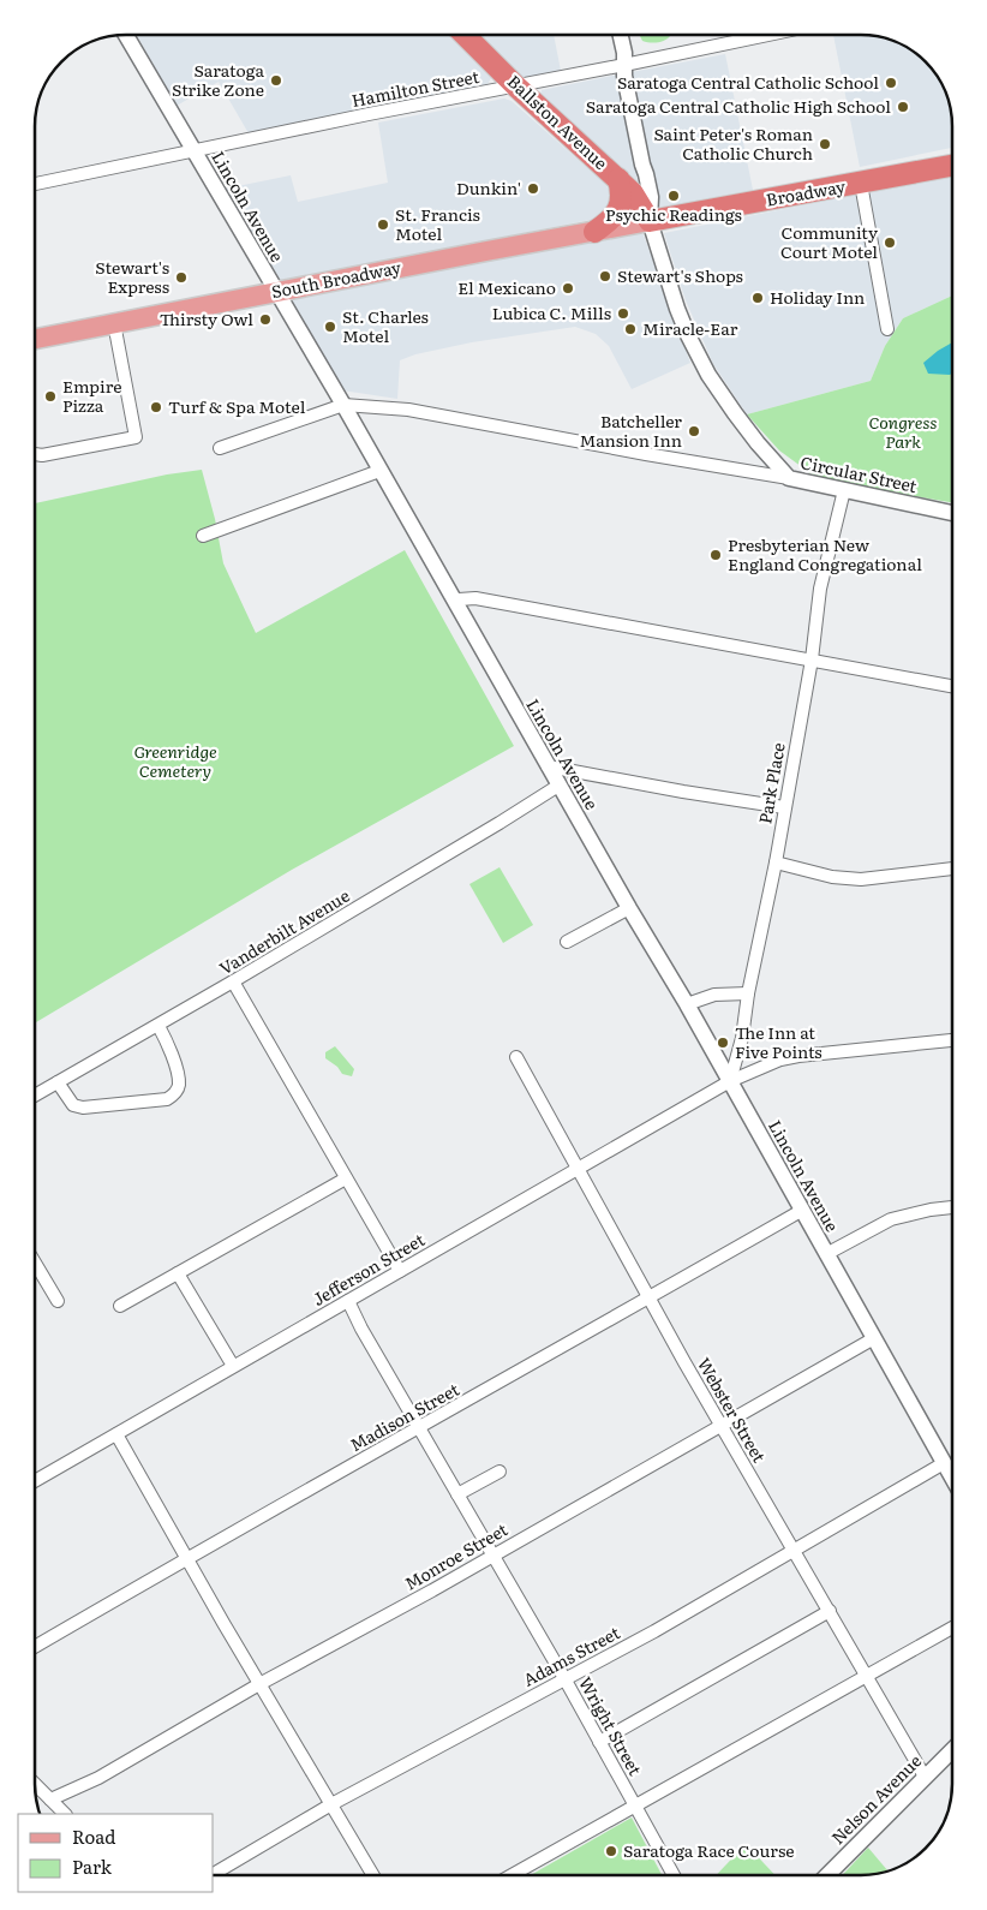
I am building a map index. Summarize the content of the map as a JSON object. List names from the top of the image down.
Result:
{
  "streets": {
    "highway": ["Ballston Avenue", "Broadway"],
    "main road": ["South Broadway"],
    "street": [
      "Hamilton Street",
      "Lincoln Avenue",
      "Circular Street",
      "Park Place",
      "Vanderbilt Avenue",
      "Jefferson Street",
      "Webster Street",
      "Madison Street",
      "Monroe Street",
      "Adams Street",
      "Wright Street",
      "Nelson Avenue"
    ]
  },
  "crossings": [
    ["Hamilton Street", "Ballston Avenue"],
    ["Hamilton Street", "Lincoln Avenue"],
    ["Hamilton Street", "Circular Street"],
    ["Ballston Avenue", "Broadway"],
    ["Ballston Avenue", "South Broadway"],
    ["Ballston Avenue", "Circular Street"],
    ["Broadway", "South Broadway"],
    ["Broadway", "Circular Street"],
    ["Lincoln Avenue", "South Broadway"],
    ["Lincoln Avenue", "Park Place"],
    ["Lincoln Avenue", "Vanderbilt Avenue"],
    ["Lincoln Avenue", "Jefferson Street"],
    ["Lincoln Avenue", "Madison Street"],
    ["Lincoln Avenue", "Monroe Street"],
    ["Lincoln Avenue", "Adams Street"],
    ["South Broadway", "Circular Street"],
    ["Circular Street", "Park Place"],
    ["Park Place", "Jefferson Street"],
    ["Jefferson Street", "Webster Street"],
    ["Jefferson Street", "Wright Street"],
    ["Webster Street", "Madison Street"],
    ["Webster Street", "Monroe Street"],
    ["Webster Street", "Adams Street"],
    ["Webster Street", "Nelson Avenue"],
    ["Madison Street", "Wright Street"],
    ["Monroe Street", "Wright Street"],
    ["Adams Street", "Wright Street"]
  ],
  "parks": ["Congress Park", "Greenridge Cemetery"],
  "places": [
    "Saratoga Strike Zone",
    "Saratoga Central Catholic School",
    "Saratoga Central Catholic High School",
    "Saint Peter's Roman Catholic Church",
    "Dunkin'",
    "Psychic Readings",
    "St. Francis Motel",
    "Community Court Motel",
    "Stewart's Shops",
    "Stewart's Express",
    "El Mexicano",
    "Holiday Inn",
    "Lubica C. Mills",
    "Thirsty Owl",
    "St. Charles Motel",
    "Miracle-Ear",
    "Empire Pizza",
    "Turf & Spa Motel",
    "Batcheller Mansion Inn",
    "Presbyterian New England Congregational",
    "The Inn at Five Points",
    "Saratoga Race Course"
  ],
  "legend": ["Road", "Park"]
}
